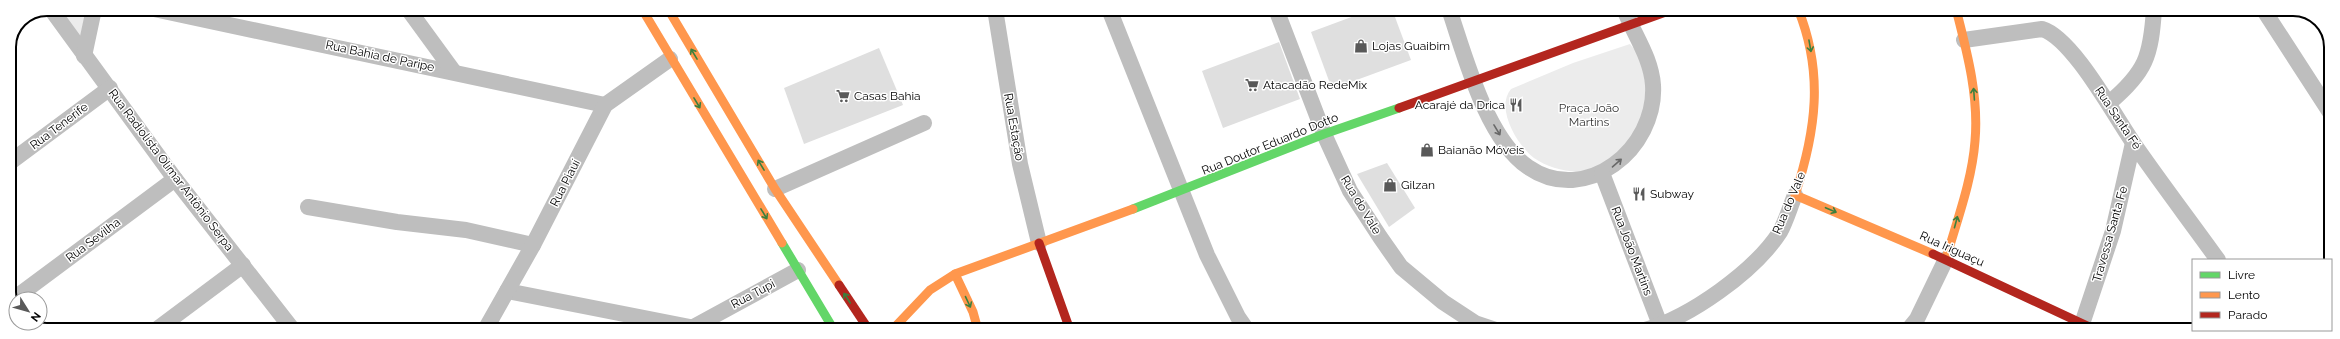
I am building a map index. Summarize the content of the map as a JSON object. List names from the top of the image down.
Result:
{
  "streets": {
    "main road": ["Rua Doutor Eduardo Dotto", "Rua do Vale", "Rua Iriguaçu"],
    "street": [
      "Rua Bahia de Paripe",
      "Rua Santa Fé",
      "Rua Tenerife",
      "Rua Estação",
      "Rua Radiolista Olimar Antônio Serpa",
      "Rua Piauí",
      "Travessa Santa Fe",
      "Rua Sevilha",
      "Rua João Martins",
      "Rua Tupi"
    ]
  },
  "crossings": [
    ["Rua Bahia de Paripe", "Rua Piauí"],
    ["Rua Santa Fé", "Travessa Santa Fe"],
    ["Rua Tenerife", "Rua Radiolista Olimar Antônio Serpa"],
    ["Rua Estação", "Rua Doutor Eduardo Dotto"],
    ["Rua Doutor Eduardo Dotto", "Rua do Vale"],
    ["Rua Radiolista Olimar Antônio Serpa", "Rua Sevilha"],
    ["Rua do Vale", "Rua Iriguaçu"]
  ],
  "one_way": ["Rua Iriguaçu"],
  "parks": ["Praça João Martins"],
  "places": {
    "shop": ["Lojas Guaibim", "Baianão Móveis", "Gilzan"],
    "supermarket": ["Atacadão RedeMix", "Casas Bahia"],
    "restaurant": ["Acarajé da Drica", "Subway"]
  },
  "legend": ["Livre", "Lento", "Parado"],
  "north": "bottom right"
}
